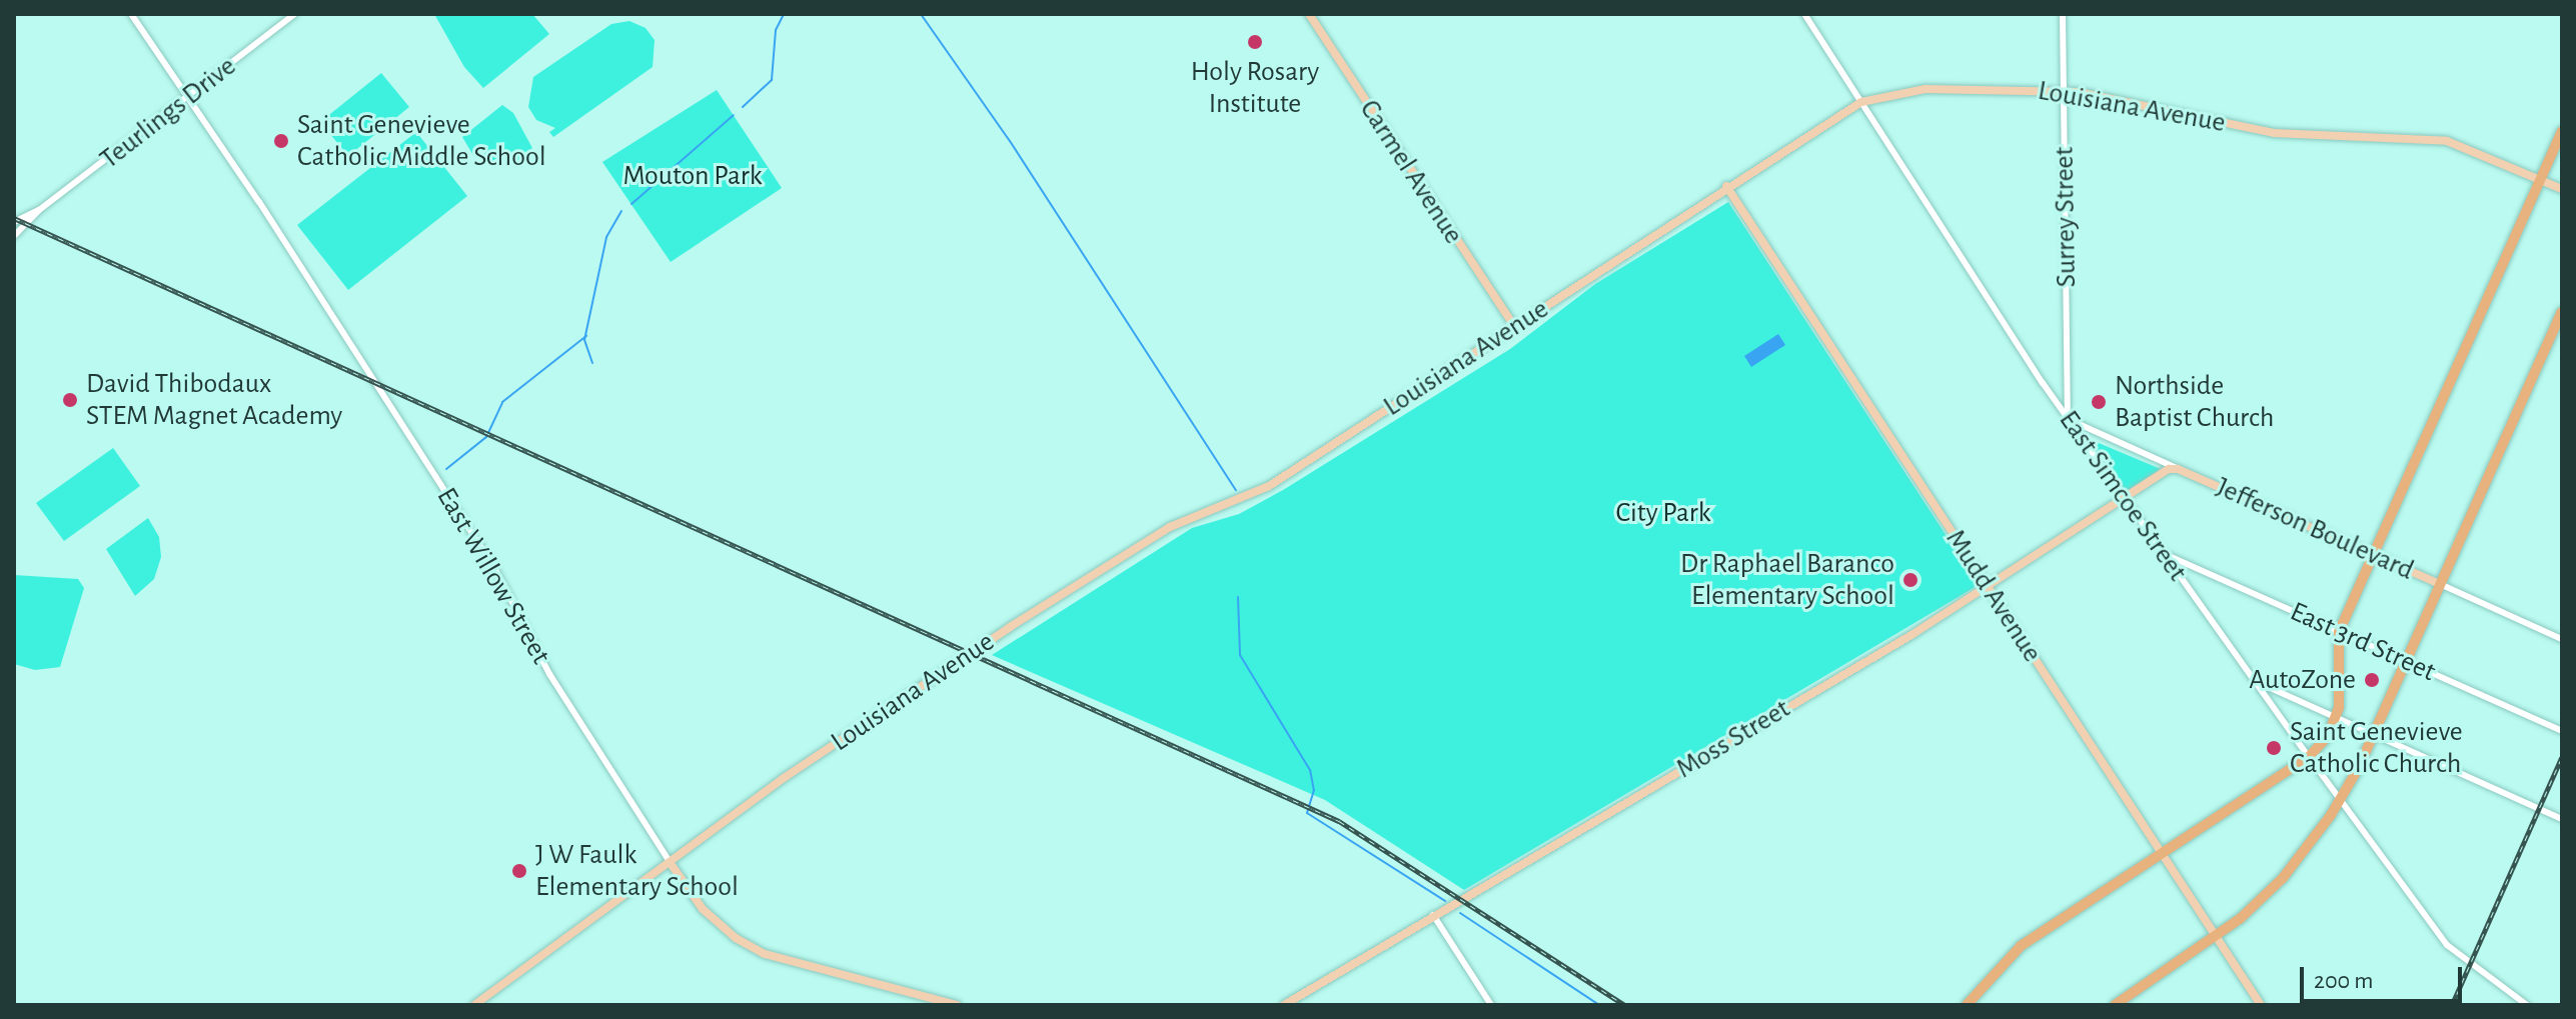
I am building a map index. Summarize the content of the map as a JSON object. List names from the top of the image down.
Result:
{
  "streets": {
    "main road": [
      "Louisiana Avenue",
      "Carmel Avenue",
      "Jefferson Boulevard",
      "East Willow Street",
      "Mudd Avenue",
      "Moss Street"
    ],
    "street": [
      "Teurlings Drive",
      "Surrey Street",
      "East Simcoe Street",
      "East 3rd Street"
    ]
  },
  "crossings": [
    ["Louisiana Avenue", "Carmel Avenue"],
    ["Louisiana Avenue", "Surrey Street"],
    ["Louisiana Avenue", "East Simcoe Street"],
    ["Louisiana Avenue", "East Willow Street"],
    ["Louisiana Avenue", "Mudd Avenue"],
    ["Teurlings Drive", "East Willow Street"],
    ["Surrey Street", "East Simcoe Street"],
    ["Surrey Street", "Jefferson Boulevard"],
    ["East Simcoe Street", "Jefferson Boulevard"],
    ["East Simcoe Street", "East 3rd Street"],
    ["East Simcoe Street", "Moss Street"],
    ["Jefferson Boulevard", "Moss Street"],
    ["Mudd Avenue", "Moss Street"]
  ],
  "parks": ["Mouton Park", "City Park"],
  "places": [
    "Holy Rosary Institute",
    "Saint Genevieve Catholic Middle School",
    "David Thibodaux STEM Magnet Academy",
    "Northside Baptist Church",
    "Dr Raphael Baranco Elementary School",
    "AutoZone",
    "Saint Genevieve Catholic Church",
    "J W Faulk Elementary School"
  ],
  "scale_bar": "200 m"
}
